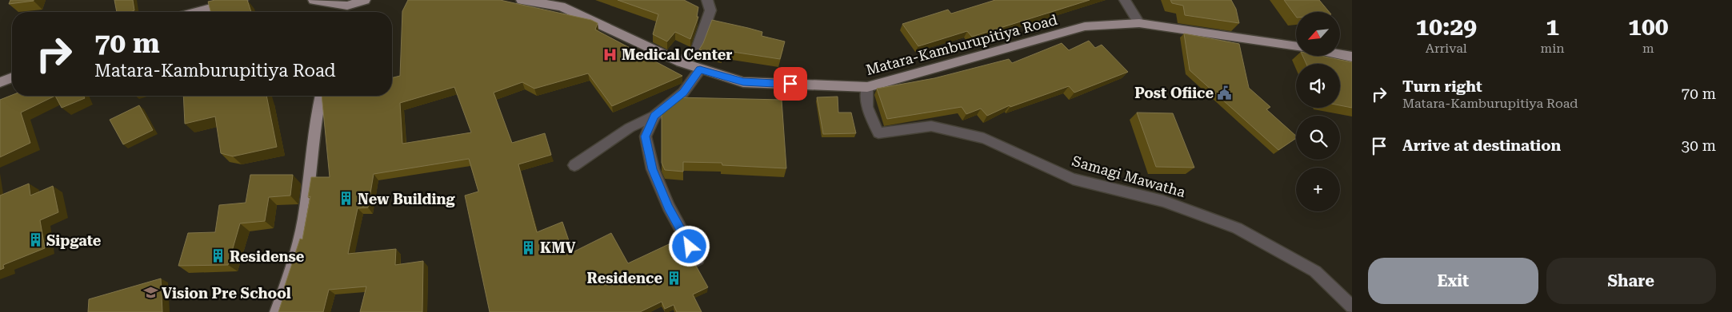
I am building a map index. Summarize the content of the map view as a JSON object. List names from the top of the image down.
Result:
{
  "streets": {
    "main road": ["Matara-Kamburupitiya Road"],
    "street": ["Samagi Mawatha"]
  },
  "crossings": [
    ["Matara-Kamburupitiya Road", "Samagi Mawatha"]
  ],
  "places": {
    "hospital": ["Medical Center"],
    "public building": ["Post Ofiice"],
    "building": [
      "New Building",
      "Sipgate",
      "KMV",
      "Residense",
      "Residence"
    ],
    "school or university": ["Vision Pre School"]
  },
  "north": "bottom left",
  "page": {
    "eta": [
      "10:29",
      "Arrival",
      "1",
      "min",
      "100",
      "m"
    ],
    "map_buttons": "+",
    "turn": ["70 m", "Matara-Kamburupitiya Road"],
    "list": [
      {
        "name": "Turn right",
        "note": "Matara-Kamburupitiya Road",
        "value": "70 m"
      },
      {
        "name": "Arrive at destination",
        "value": "30 m"
      }
    ],
    "buttons": ["Exit", "Share"]
  }
}
